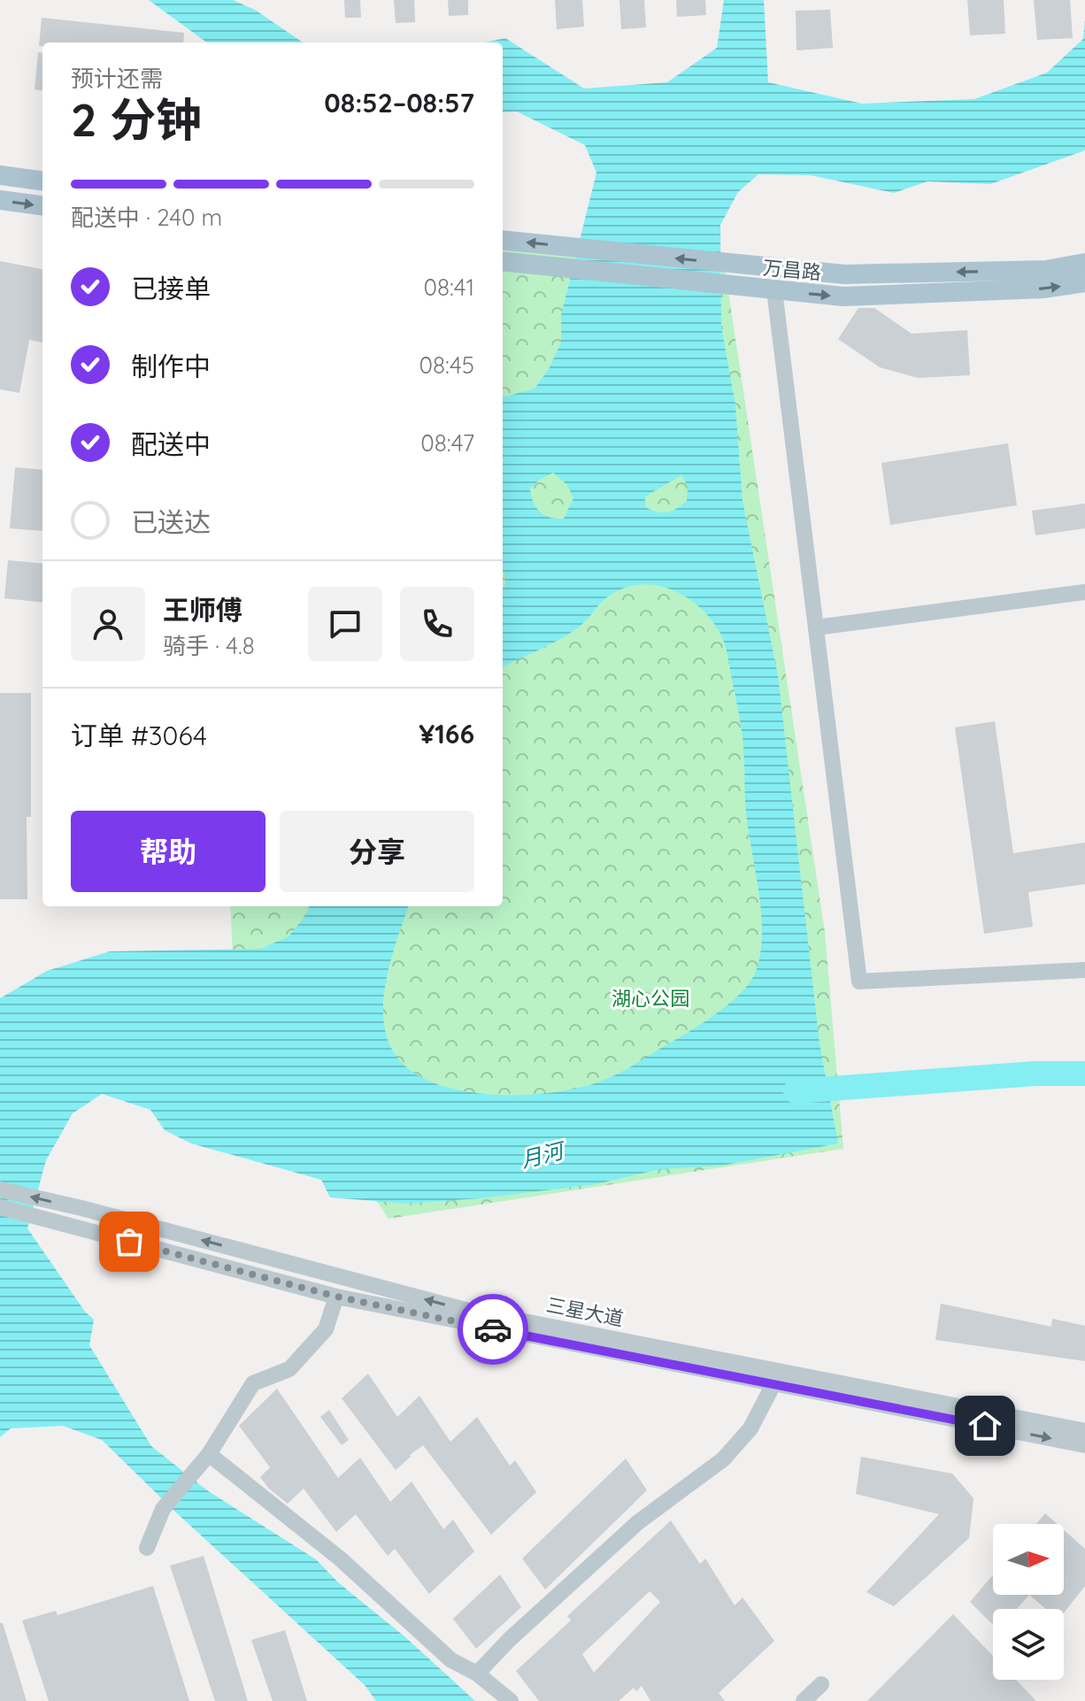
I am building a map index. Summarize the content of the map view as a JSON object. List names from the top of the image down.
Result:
{
  "streets": {
    "main road": ["万昌路"],
    "street": ["三星大道"]
  },
  "water": ["月河"],
  "parks": ["湖心公园"],
  "north": "right",
  "page": {
    "heading": ["2 分钟", "预计还需", "08:52–08:57"],
    "panel": [
      "王师傅",
      "骑手 · 4.8",
      "订单 #3064",
      "¥166"
    ],
    "bar": "配送中 · 240 m",
    "list": [
      ["已接单", "08:41"],
      ["制作中", "08:45"],
      ["配送中", "08:47"],
      "已送达"
    ],
    "buttons": ["帮助", "分享"]
  }
}
